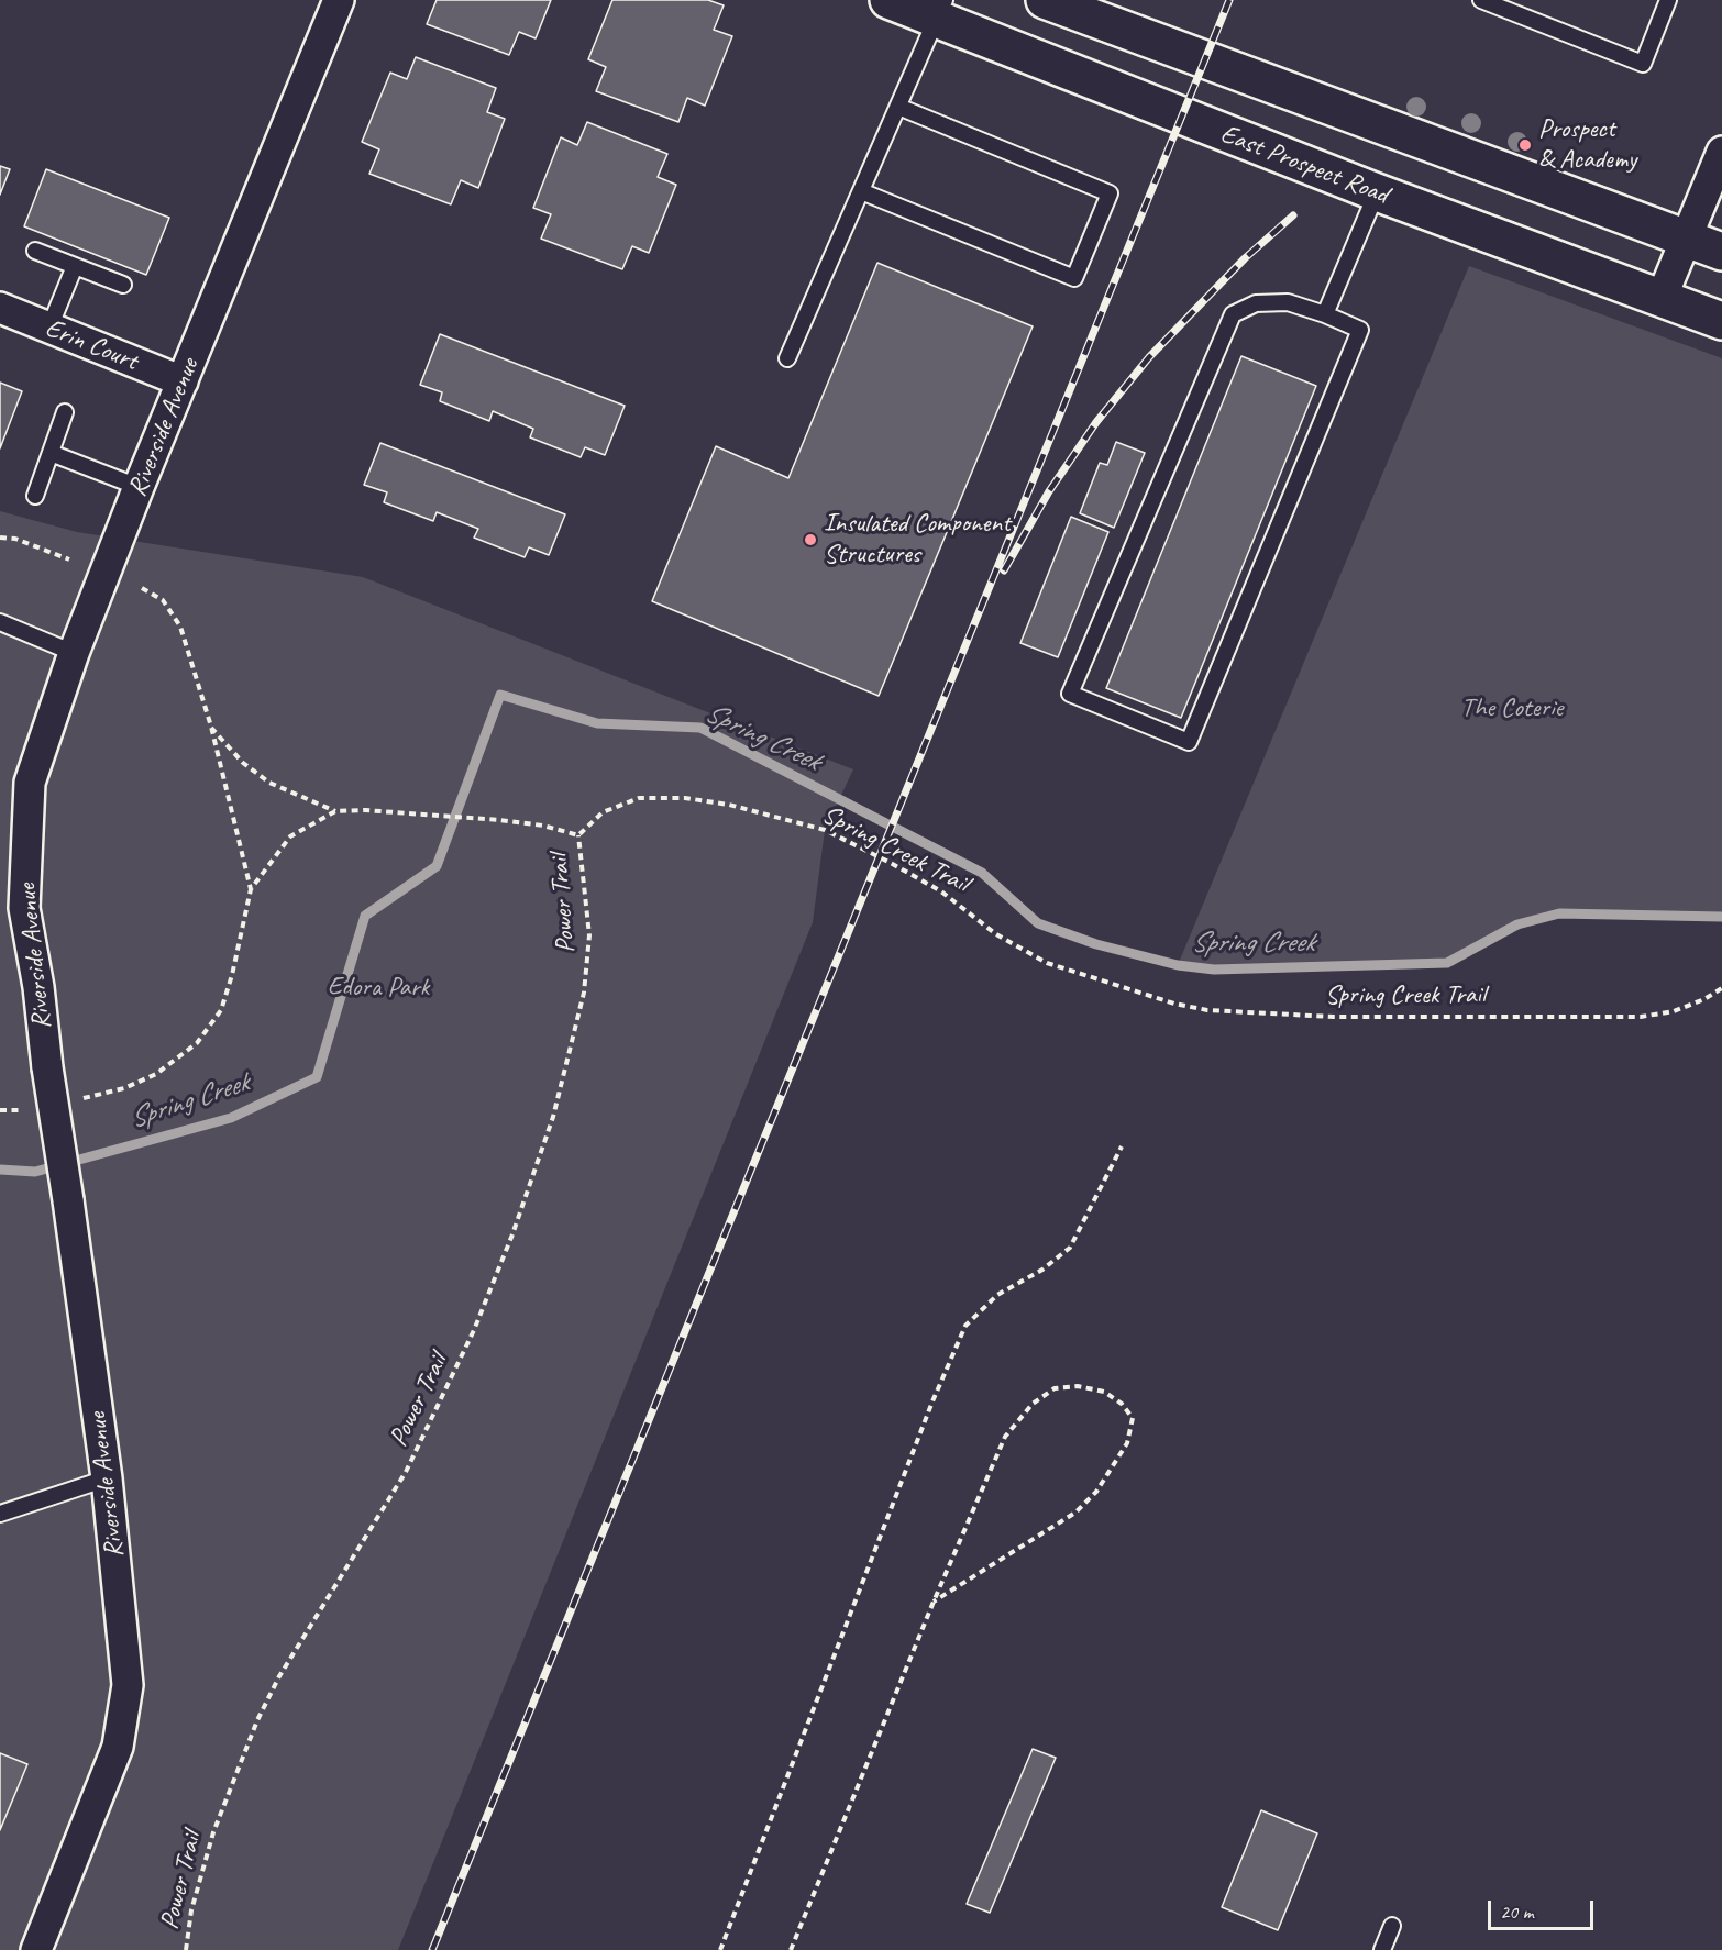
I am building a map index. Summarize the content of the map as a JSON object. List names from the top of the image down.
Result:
{
  "streets": {
    "main road": ["East Prospect Road"],
    "street": ["Erin Court", "Riverside Avenue"],
    "path": ["Spring Creek Trail", "Power Trail"]
  },
  "crossings": [
    ["Erin Court", "Riverside Avenue"],
    ["Spring Creek Trail", "Power Trail"]
  ],
  "water": ["Spring Creek"],
  "parks": ["The Coterie", "Edora Park"],
  "places": ["Prospect & Academy", "Insulated Component Structures"],
  "scale_bar": "20 m"
}
